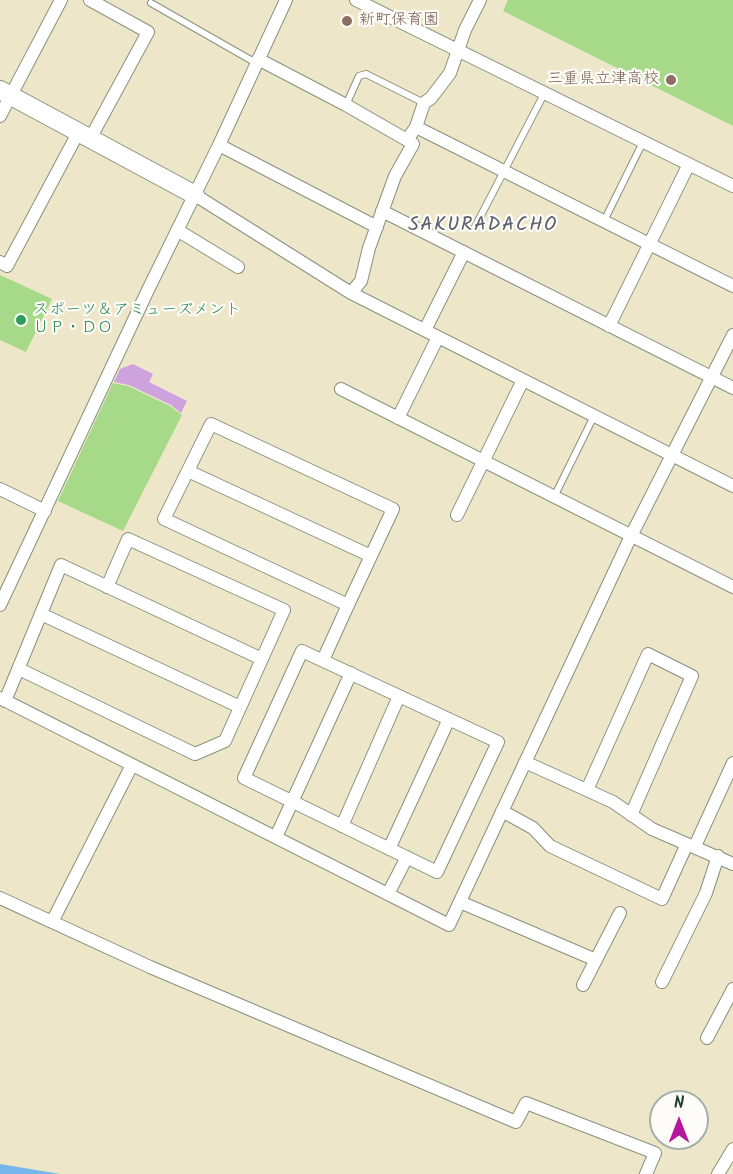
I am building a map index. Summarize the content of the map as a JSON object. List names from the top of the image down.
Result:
{
  "districts": ["SAKURADACHO"],
  "places": ["新町保育園", "三重県立津高校", "スポーツ＆アミューズメント ＵＰ・ＤＯ"],
  "north": "top"
}
